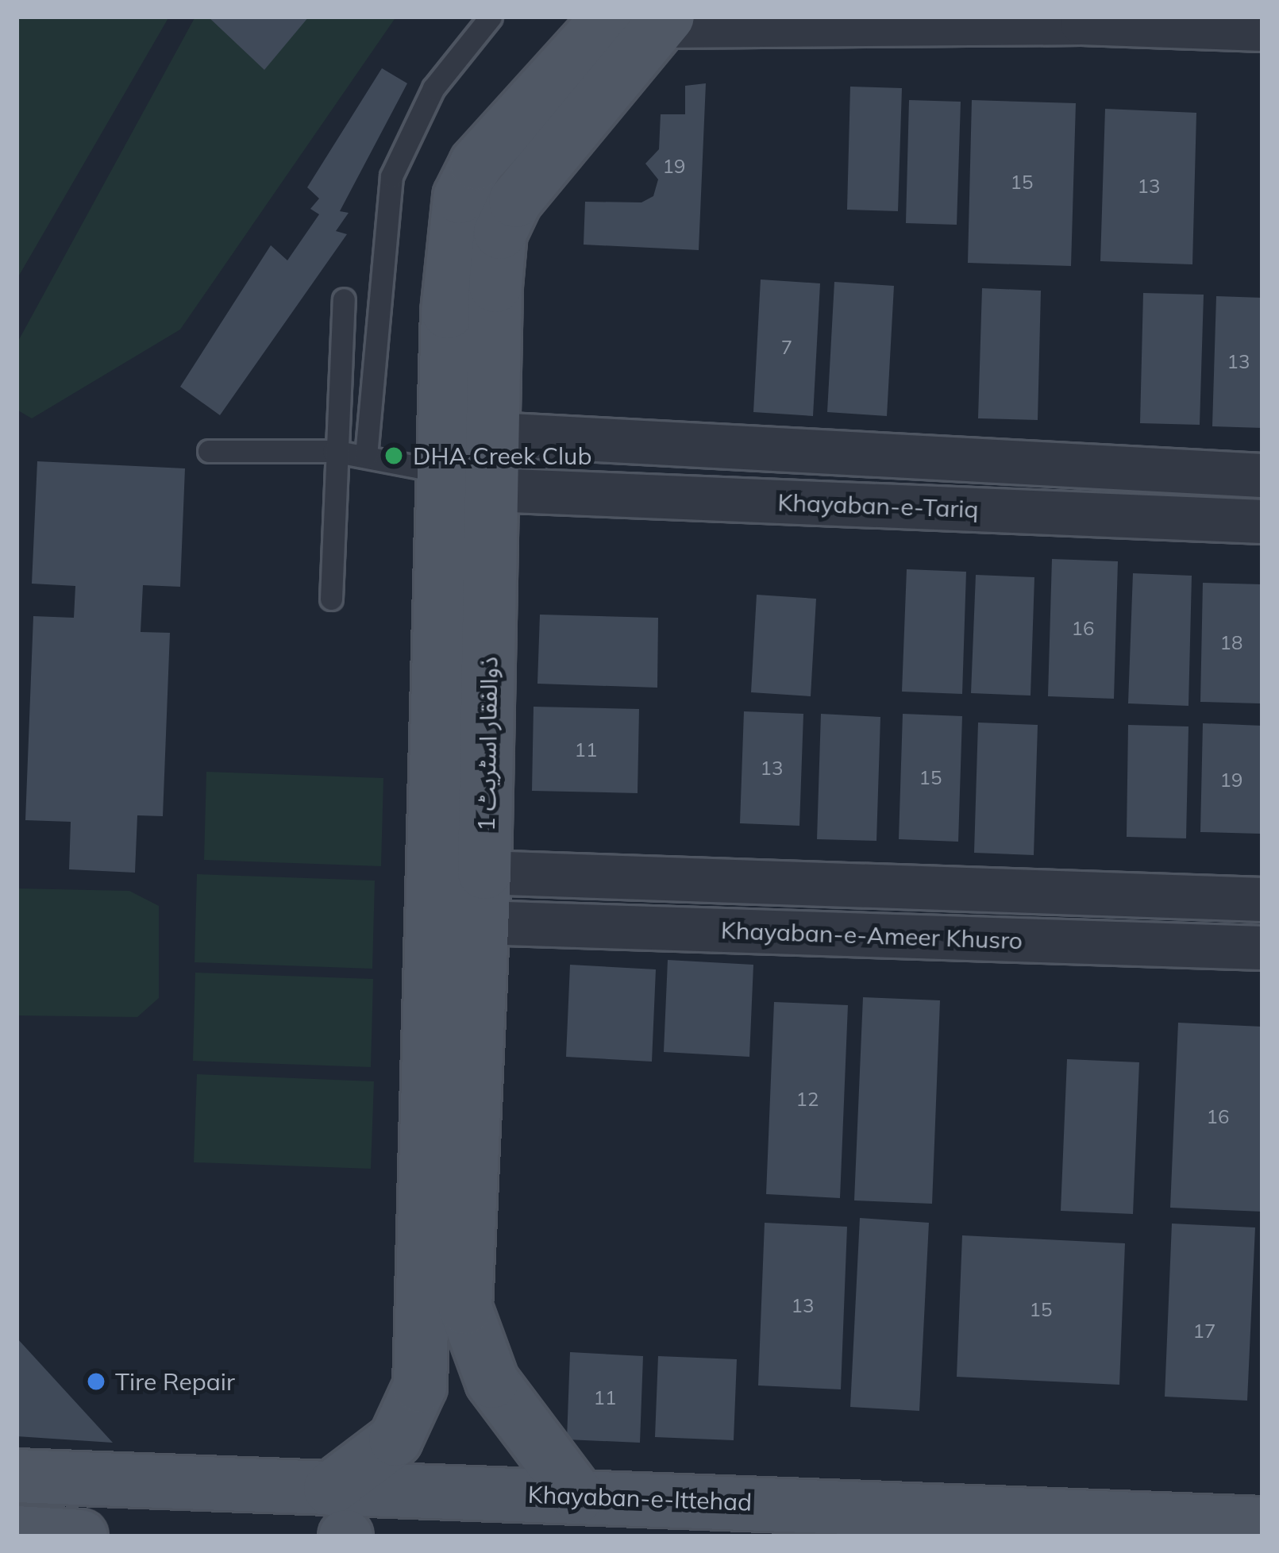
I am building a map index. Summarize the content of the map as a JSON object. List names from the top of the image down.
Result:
{
  "streets": {
    "main road": ["ذوالفقار اسٹریٹ 1", "Khayaban-e-Ittehad"],
    "street": ["Khayaban-e-Tariq", "Khayaban-e-Ameer Khusro"]
  },
  "crossings": [
    ["Khayaban-e-Tariq", "ذوالفقار اسٹریٹ 1"],
    ["ذوالفقار اسٹریٹ 1", "Khayaban-e-Ameer Khusro"],
    ["ذوالفقار اسٹریٹ 1", "Khayaban-e-Ittehad"]
  ],
  "places": ["DHA Creek Club", "Tire Repair"],
  "house_numbers": [
    "19",
    "15",
    "13",
    "7",
    "13",
    "16",
    "18",
    "11",
    "13",
    "15",
    "19",
    "12",
    "16",
    "13",
    "15",
    "17",
    "11"
  ]
}
